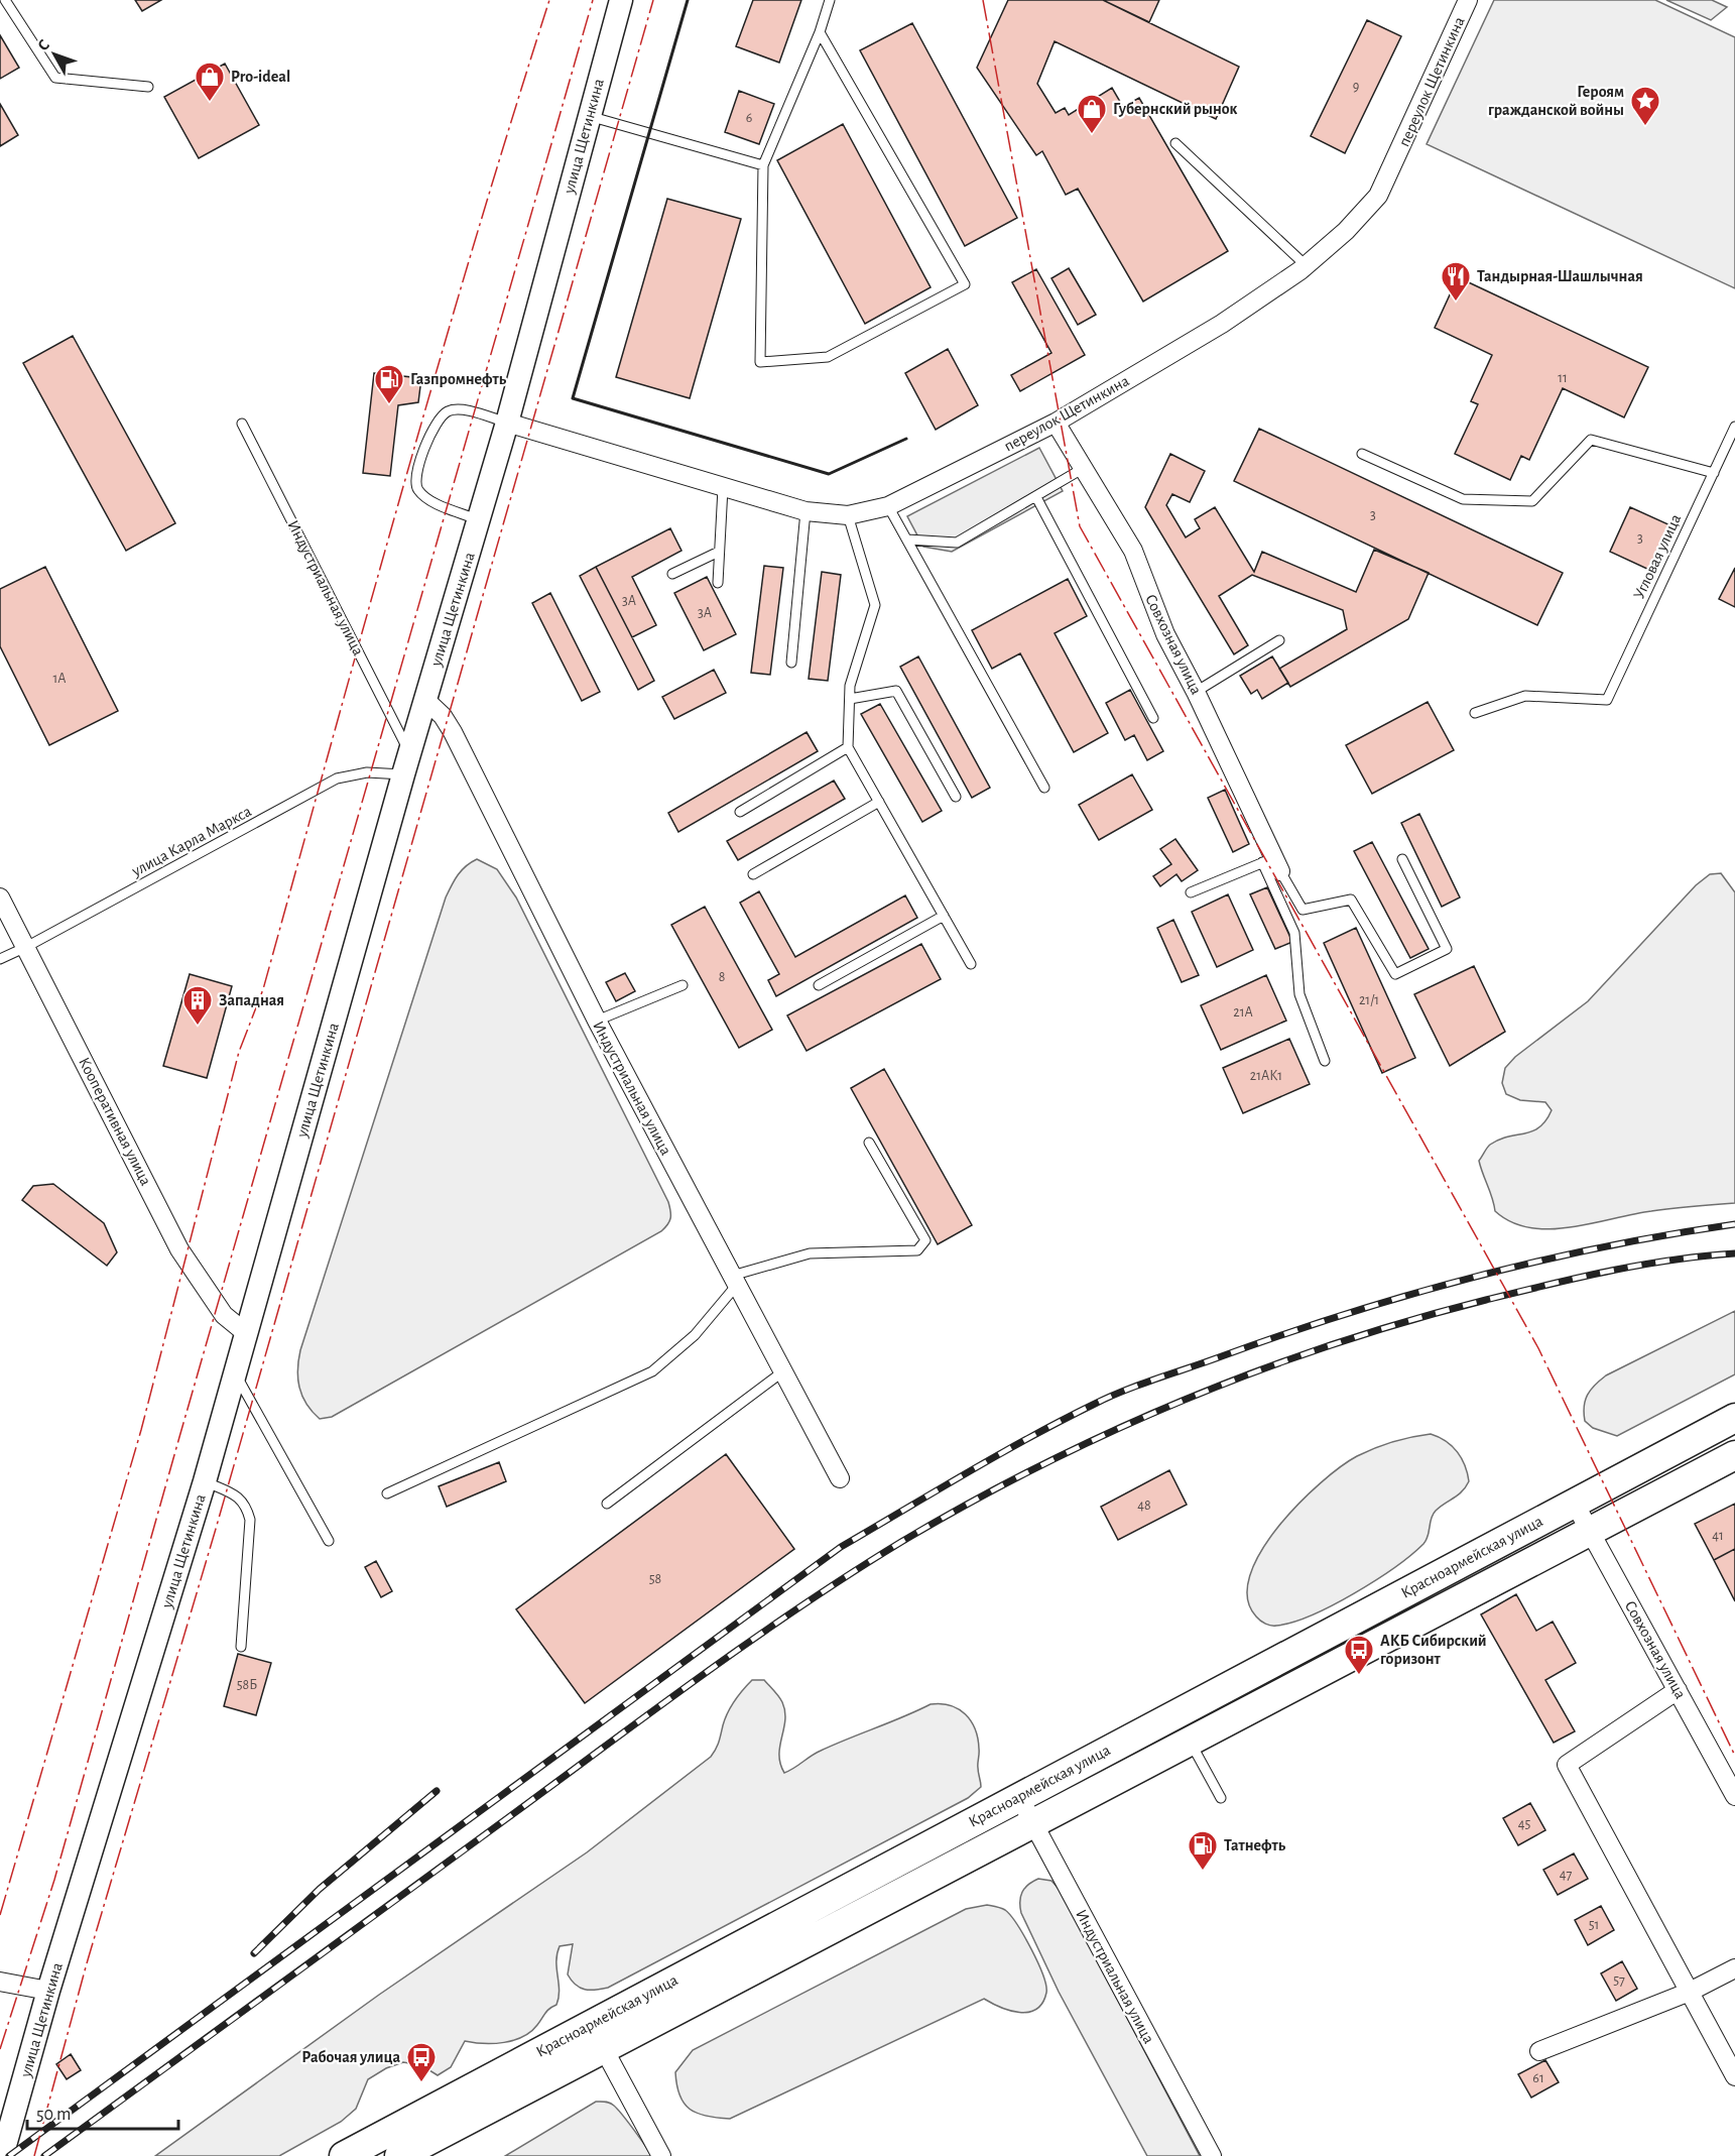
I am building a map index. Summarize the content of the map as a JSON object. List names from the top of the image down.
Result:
{
  "streets": {
    "main road": ["Красноармейская улица"],
    "street": [
      "переулок Щетинкина",
      "улица Щетинкина",
      "Индустриальная улица",
      "Совхозная улица",
      "Кооперативная улица"
    ],
    "lane": ["Угловая улица", "улица Карла Маркса"]
  },
  "crossings": [
    ["переулок Щетинкина", "улица Щетинкина"],
    ["переулок Щетинкина", "Совхозная улица"],
    ["улица Щетинкина", "Индустриальная улица"],
    ["улица Щетинкина", "улица Карла Маркса"],
    ["улица Щетинкина", "Кооперативная улица"],
    ["Индустриальная улица", "улица Карла Маркса"],
    ["Индустриальная улица", "Красноармейская улица"],
    ["Совхозная улица", "Красноармейская улица"],
    ["улица Карла Маркса", "Кооперативная улица"]
  ],
  "places": {
    "shop": ["Pro-ideal", "Губернский рынок"],
    "place": ["Героям гражданской войны"],
    "restaurant": ["Тандырная-Шашлычная"],
    "fuel station": ["Газпромнефть", "Татнефть"],
    "building": ["Западная"],
    "bus stop": ["АКБ Сибирский горизонт", "Рабочая улица"]
  },
  "house_numbers": [
    "9",
    "6",
    "11",
    "3",
    "3",
    "3А",
    "3А",
    "1А",
    "8",
    "21/1",
    "21А",
    "21АК1",
    "48",
    "41",
    "58",
    "58Б",
    "45",
    "47",
    "51",
    "57",
    "61"
  ],
  "scale_bar": "50 m",
  "north": "top left"
}
